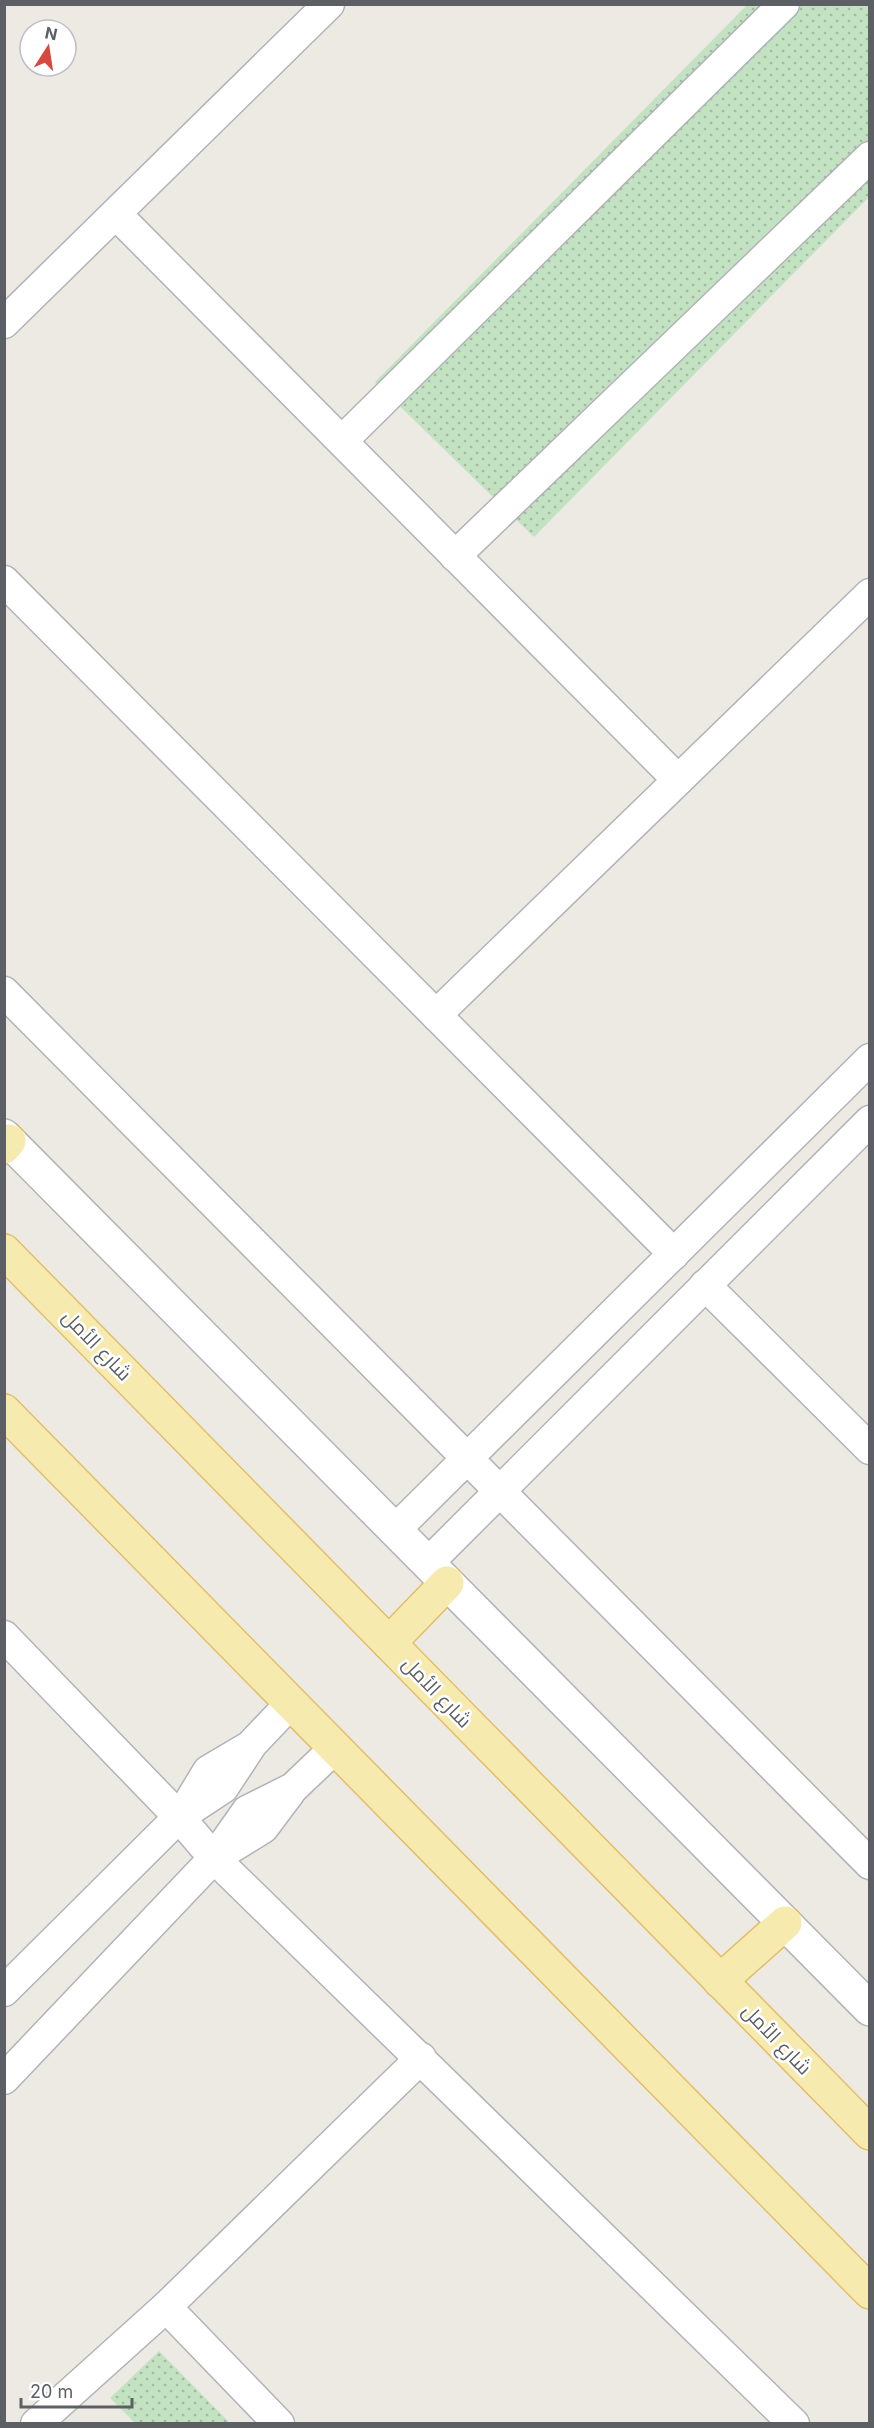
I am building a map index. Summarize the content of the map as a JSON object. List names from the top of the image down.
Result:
{
  "streets": {
    "main road": ["شارع الأمل"]
  },
  "scale_bar": "20 m",
  "north": "top"
}
